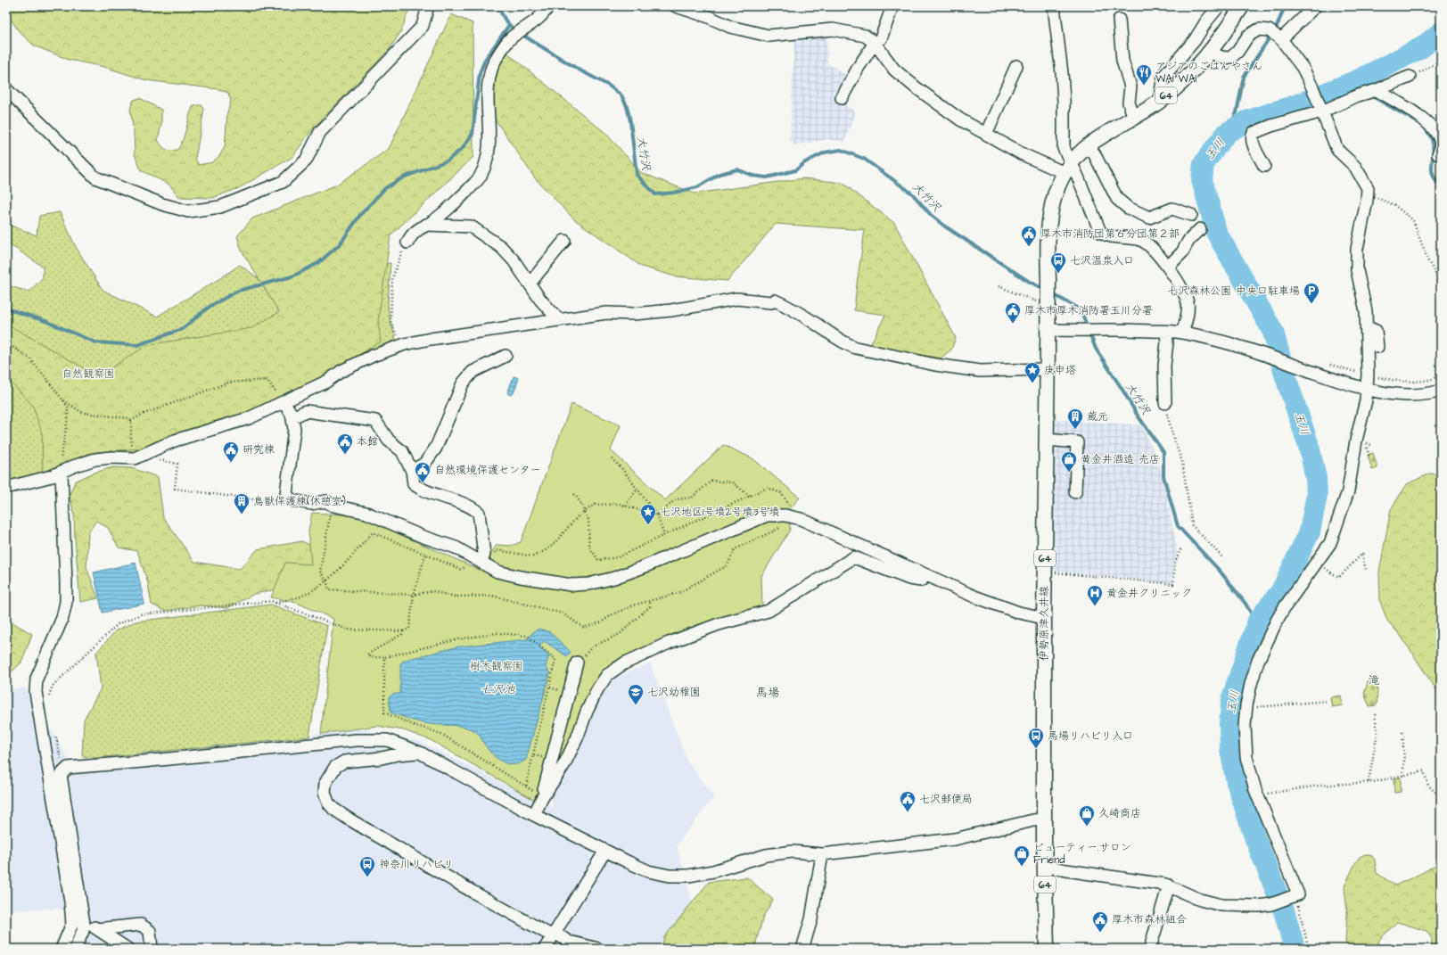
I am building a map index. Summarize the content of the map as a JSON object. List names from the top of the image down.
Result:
{
  "streets": {
    "main road": ["64", "伊勢原津久井線"]
  },
  "crossings": [
    ["64", "伊勢原津久井線"]
  ],
  "districts": ["滝", "馬場"],
  "water": ["玉川", "大竹沢", "七沢池"],
  "parks": ["自然観察園", "樹木観察園"],
  "places": {
    "restaurant": ["アジアのごはんやさん WAI WAI"],
    "public building": [
      "厚木市消防団第６分団第２部",
      "厚木市厚木消防署玉川分署",
      "本館",
      "研究棟",
      "自然環境保護センター",
      "七沢郵便局",
      "厚木市森林組合"
    ],
    "bus stop": ["七沢温泉入口", "馬場リハビリ入口", "神奈川リハビリ"],
    "parking": ["七沢森林公園 中央口駐車場"],
    "place": ["庚申塔", "七沢地区1号墳2号墳3号墳"],
    "building": ["蔵元", "鳥獣保護棟(休憩室)"],
    "shop": ["黄金井酒造 売店", "久崎商店", "ビューティー.サロン Friend"],
    "hospital": ["黄金井クリニック"],
    "school or university": ["七沢幼稚園"]
  }
}
